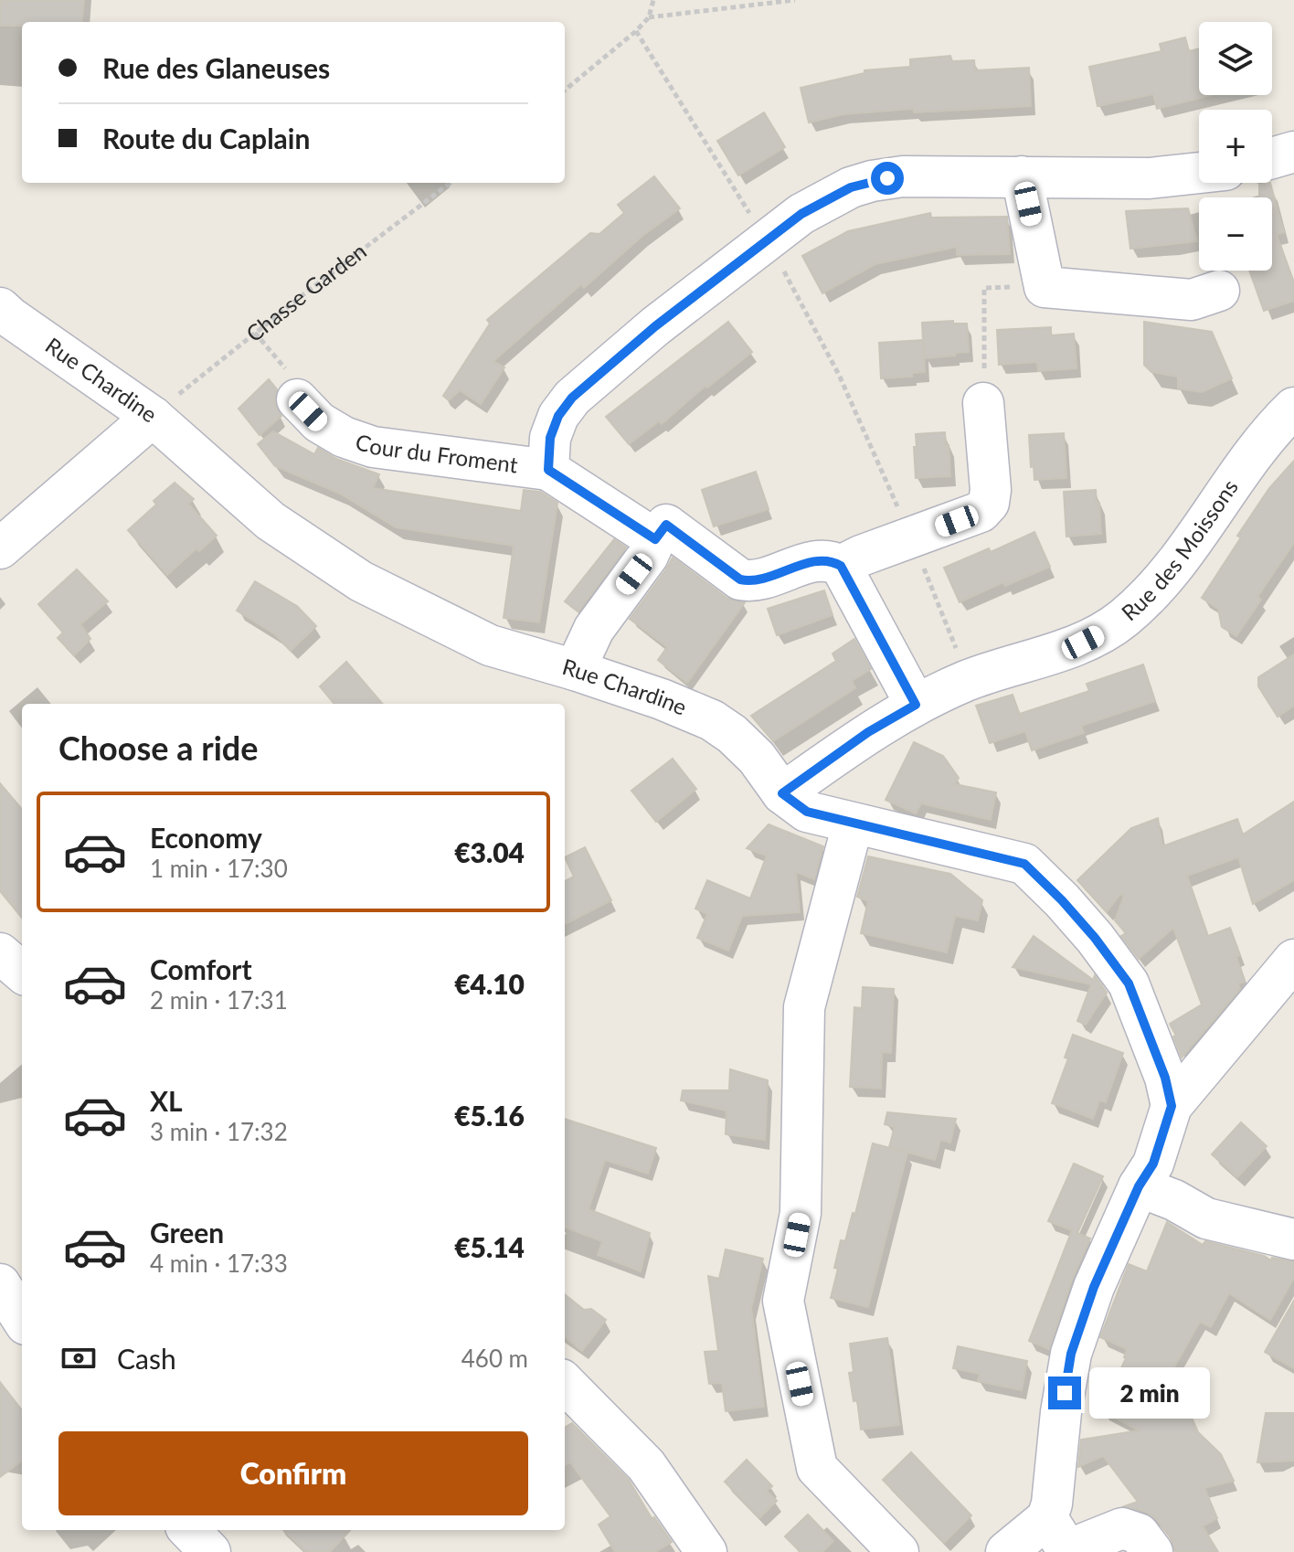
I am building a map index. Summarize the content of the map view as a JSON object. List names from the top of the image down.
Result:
{
  "streets": {
    "street": ["Rue Chardine", "Cour du Froment", "Rue des Moissons"],
    "path": ["Chasse Garden"]
  },
  "crossings": [
    ["Chasse Garden", "Rue Chardine"],
    ["Rue Chardine", "Rue des Moissons"]
  ],
  "page": {
    "map_buttons": ["+", "−"],
    "banner": ["Rue des Glaneuses", "Route du Caplain"],
    "heading": "Choose a ride",
    "list": [
      {
        "name": "Economy",
        "note": "1 min · 17:30",
        "value": "€3.04"
      },
      {
        "name": "Comfort",
        "note": "2 min · 17:31",
        "value": "€4.10"
      },
      {
        "name": "XL",
        "note": "3 min · 17:32",
        "value": "€5.16"
      },
      {
        "name": "Green",
        "note": "4 min · 17:33",
        "value": "€5.14"
      }
    ],
    "pay": ["Cash", "460 m"],
    "bubble": "2 min",
    "buttons": "Confirm"
  }
}
